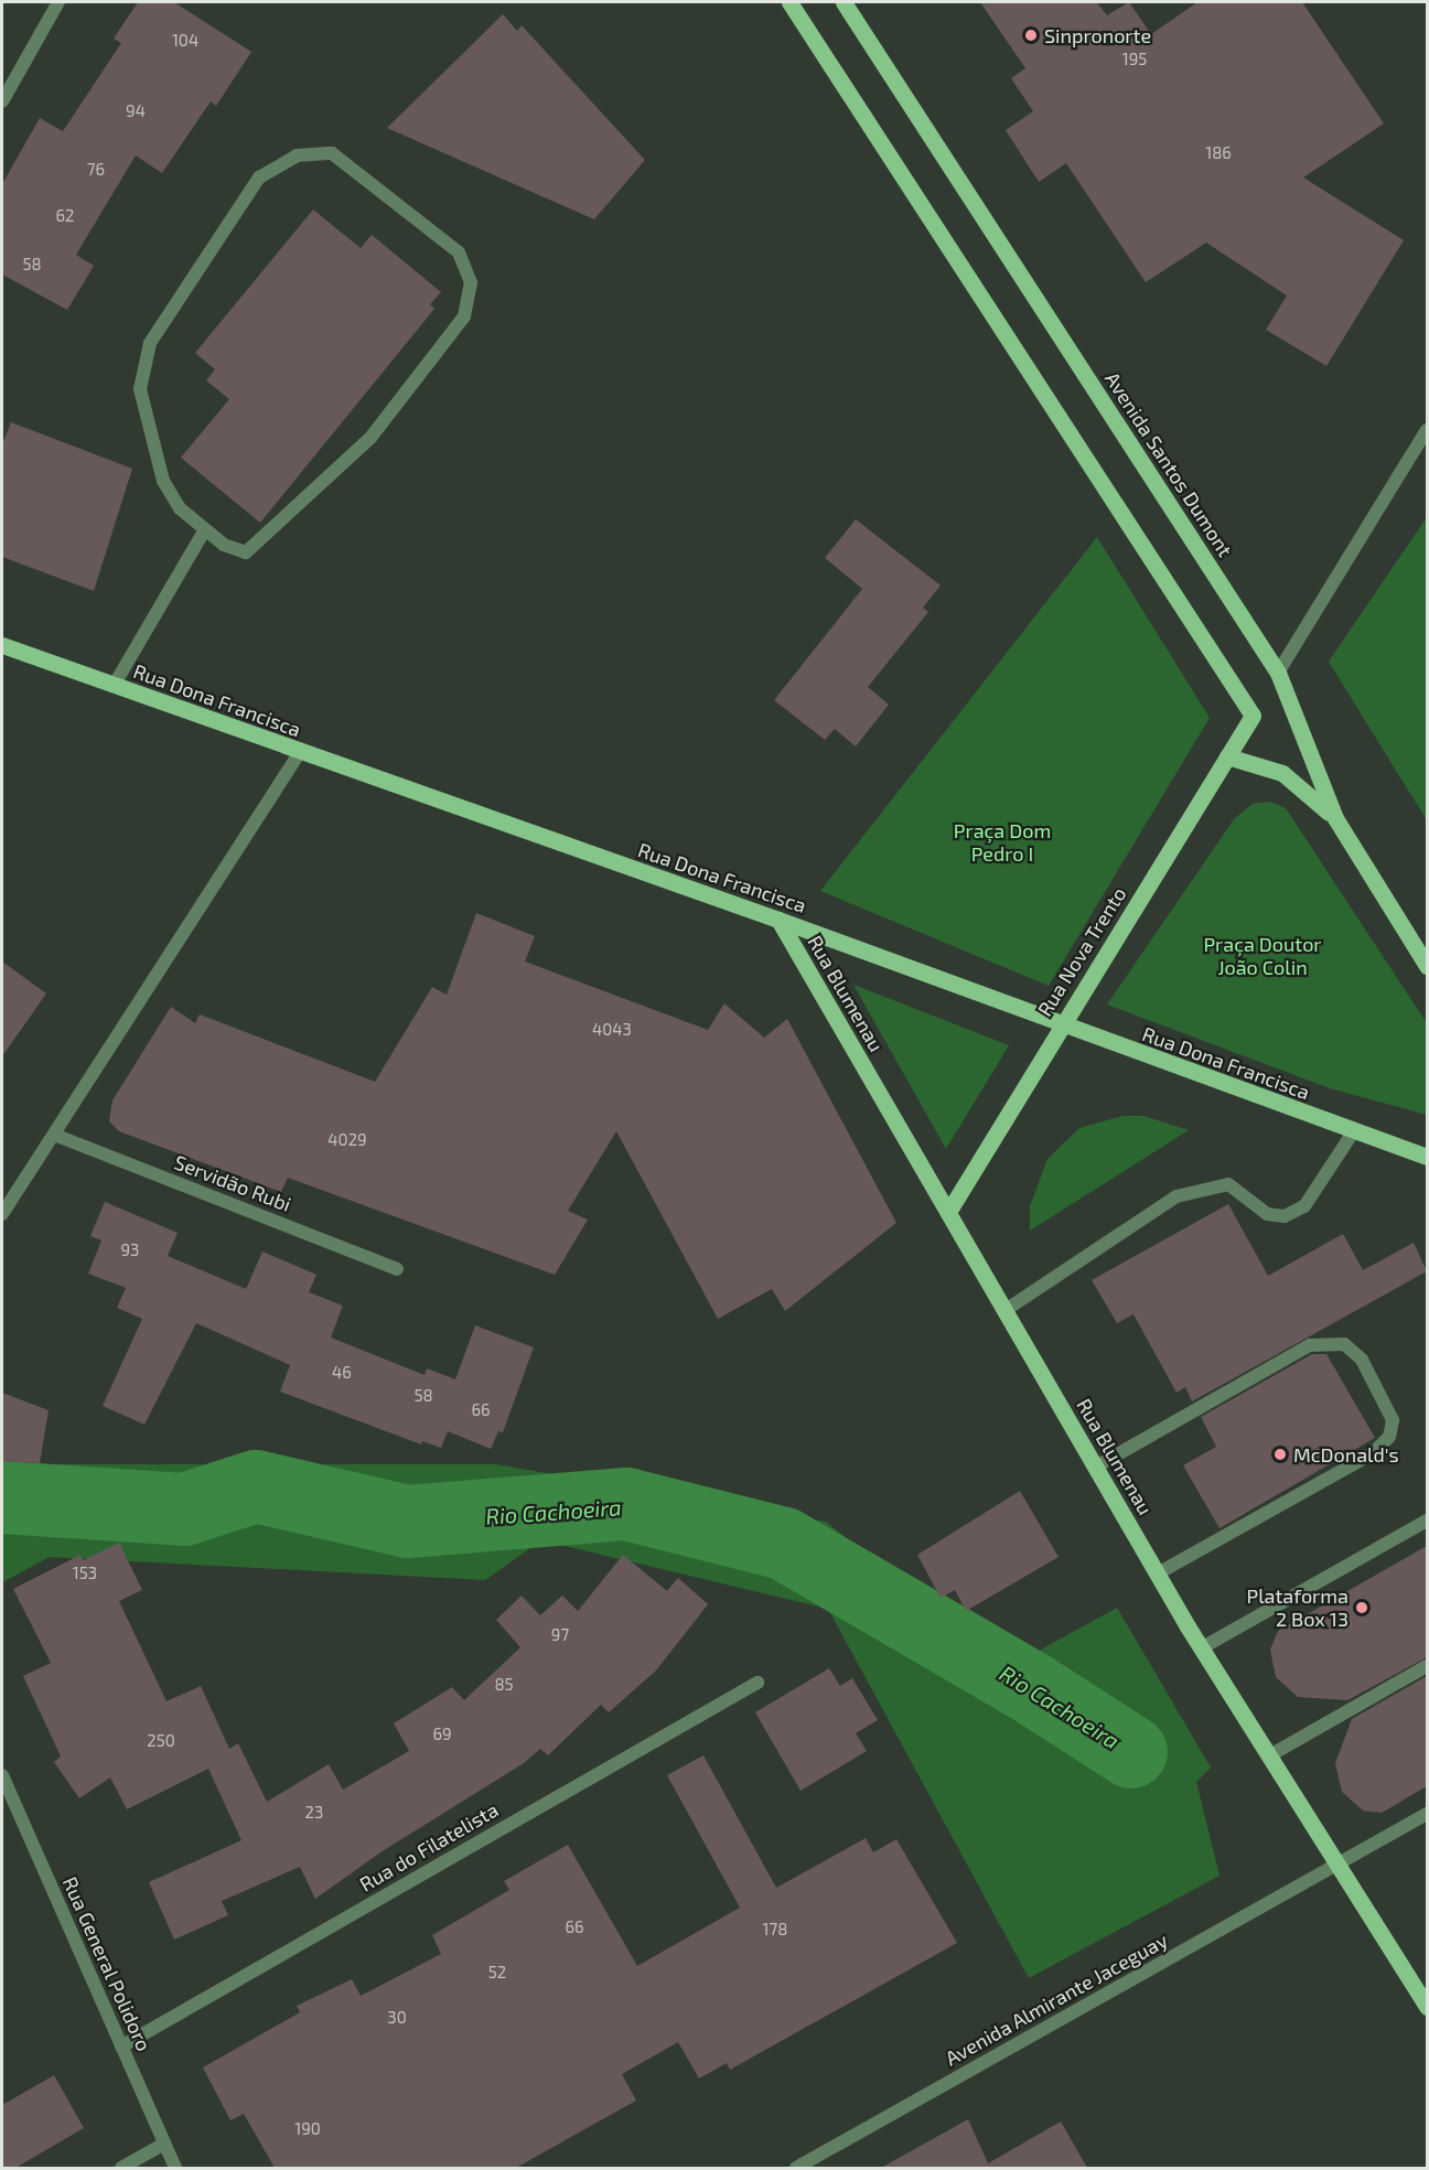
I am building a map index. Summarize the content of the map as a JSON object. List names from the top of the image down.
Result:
{
  "streets": {
    "main road": [
      "Avenida Santos Dumont",
      "Rua Dona Francisca",
      "Rua Nova Trento",
      "Rua Blumenau"
    ],
    "street": [
      "Servidão Rubi",
      "Rua do Filatelista",
      "Rua General Polidoro",
      "Avenida Almirante Jaceguay"
    ]
  },
  "crossings": [
    ["Rua Dona Francisca", "Rua Nova Trento"],
    ["Rua Dona Francisca", "Rua Blumenau"],
    ["Rua Nova Trento", "Rua Blumenau"],
    ["Rua Blumenau", "Avenida Almirante Jaceguay"],
    ["Rua do Filatelista", "Rua General Polidoro"]
  ],
  "water": ["Rio Cachoeira"],
  "parks": ["Praça Dom Pedro I", "Praça Doutor João Colin"],
  "places": ["Sinpronorte", "McDonald's", "Plataforma 2 Box 13"],
  "house_numbers": [
    "104",
    "195",
    "94",
    "186",
    "76",
    "62",
    "58",
    "4043",
    "4029",
    "93",
    "46",
    "58",
    "66",
    "153",
    "97",
    "85",
    "69",
    "250",
    "23",
    "66",
    "178",
    "52",
    "30",
    "190"
  ]
}
